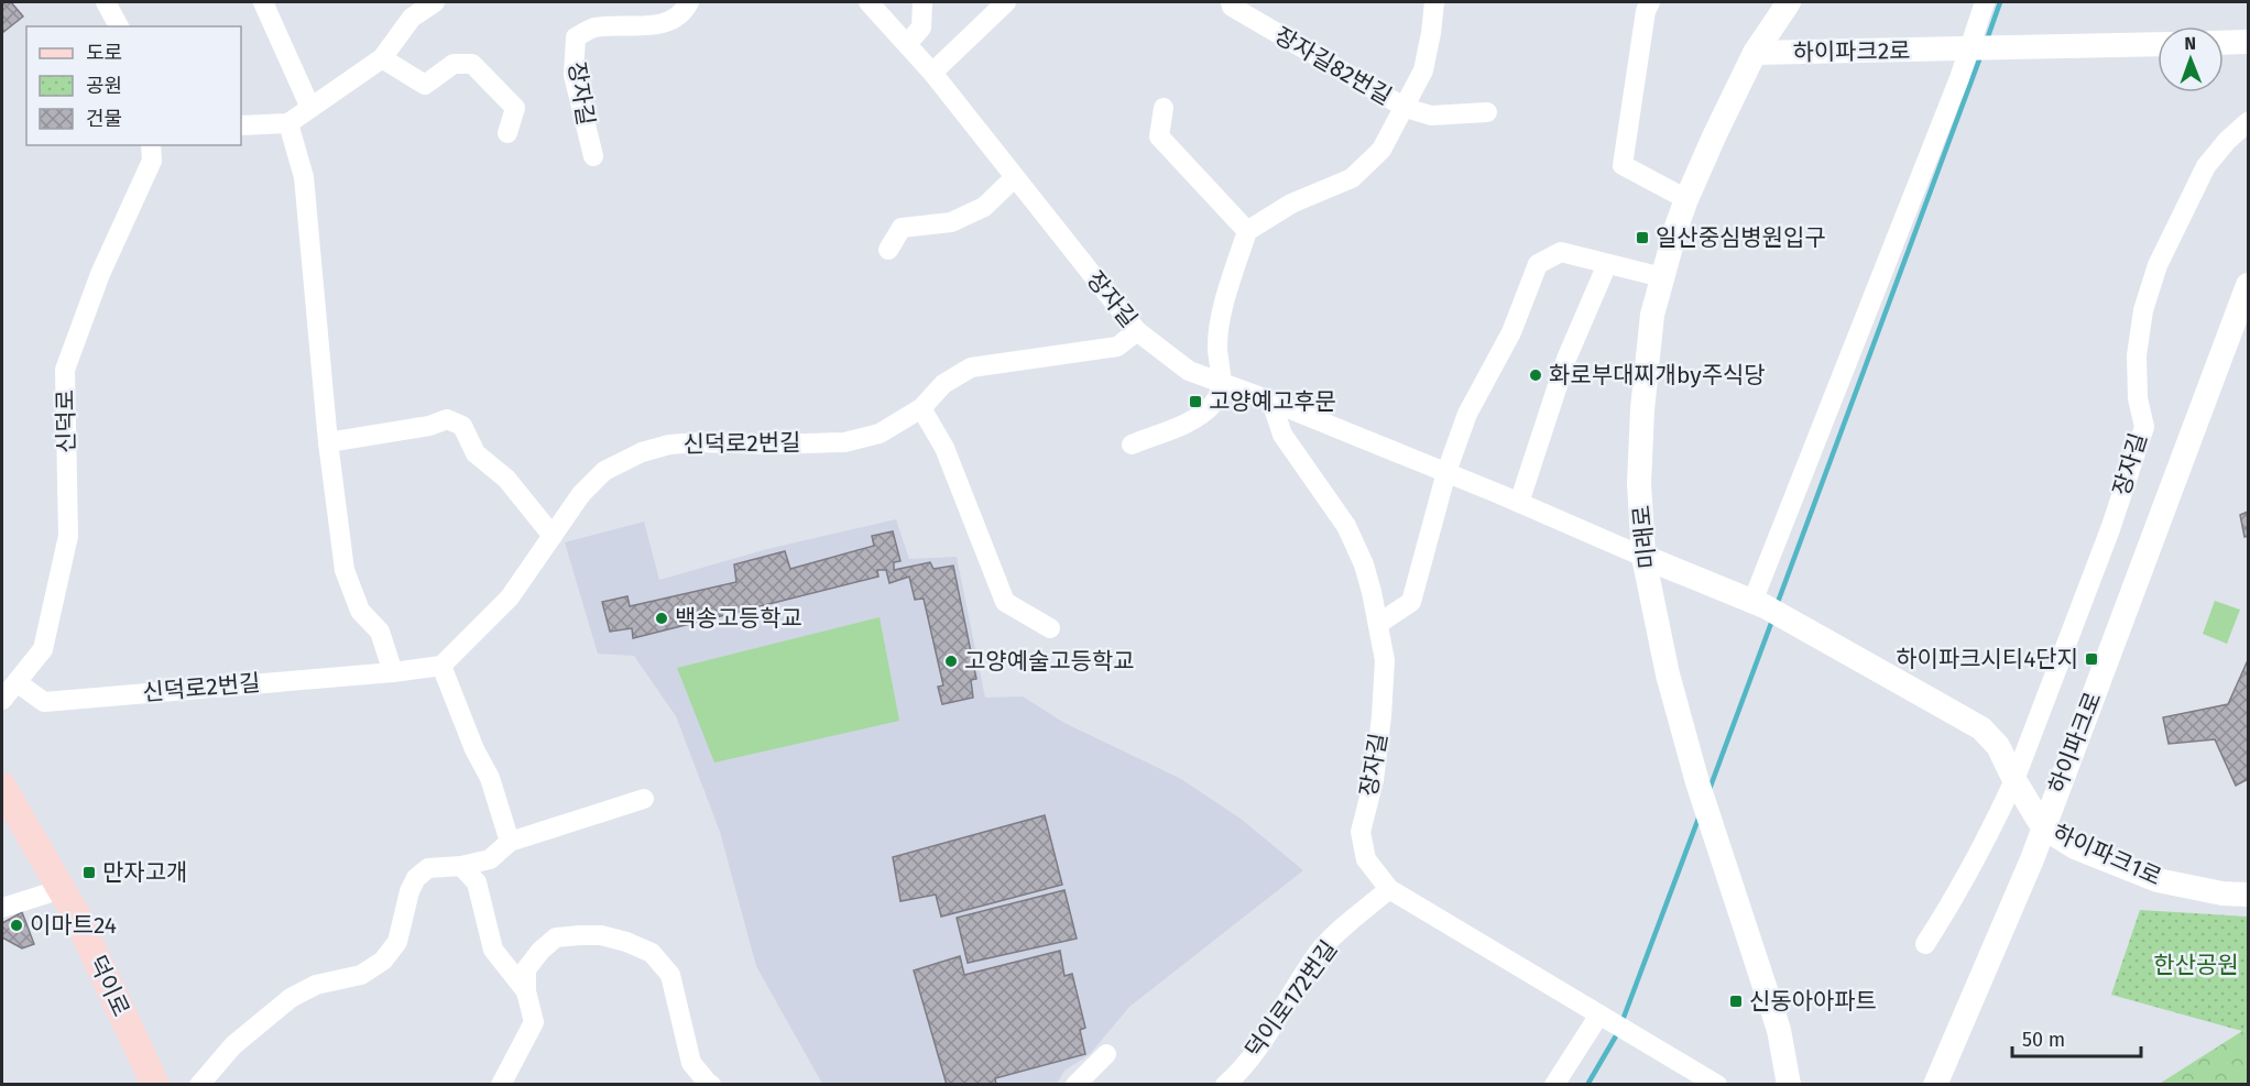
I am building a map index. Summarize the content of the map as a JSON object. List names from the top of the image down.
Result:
{
  "streets": {
    "main road": ["덕이로"],
    "street": [
      "하이파크2로",
      "장자길82번길",
      "장자길",
      "신덕로",
      "신덕로2번길",
      "미래로",
      "하이파크로",
      "하이파크1로",
      "덕이로172번길"
    ]
  },
  "crossings": [
    ["하이파크2로", "미래로"],
    ["장자길", "신덕로2번길"],
    ["장자길", "미래로"],
    ["장자길", "덕이로172번길"],
    ["신덕로", "신덕로2번길"],
    ["하이파크로", "하이파크1로"]
  ],
  "parks": ["한산공원"],
  "places": {
    "transit": [
      "일산중심병원입구",
      "고양예고후문",
      "하이파크시티4단지",
      "만자고개",
      "신동아아파트"
    ],
    "other": [
      "화로부대찌개by주식당",
      "백송고등학교",
      "고양예술고등학교",
      "이마트24"
    ]
  },
  "legend": ["도로", "공원", "건물"],
  "scale_bar": "50 m",
  "north": "top"
}
